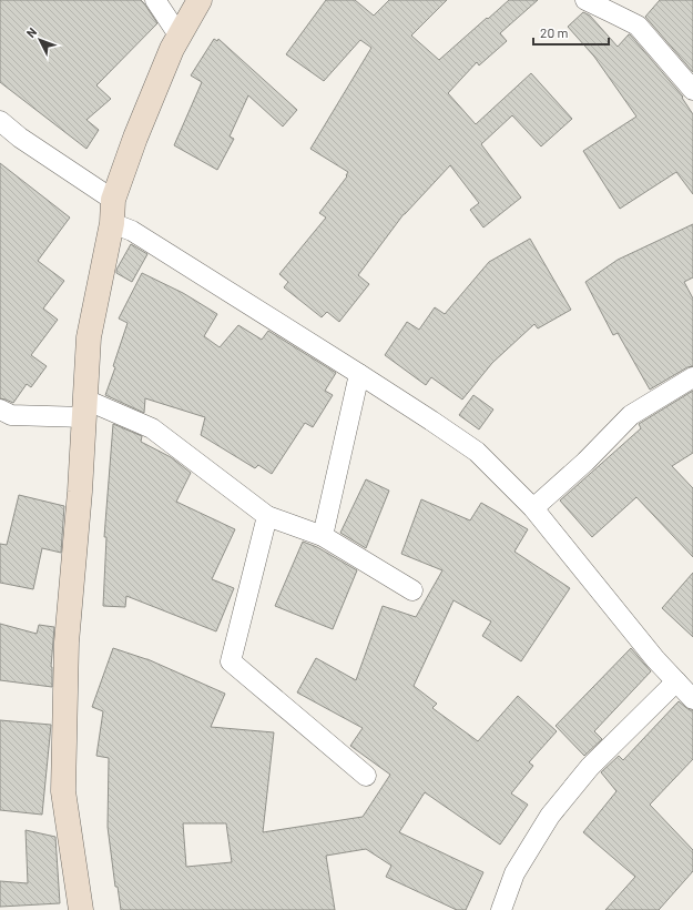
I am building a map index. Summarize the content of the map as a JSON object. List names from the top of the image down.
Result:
{
  "scale_bar": "20 m",
  "north": "top left"
}
